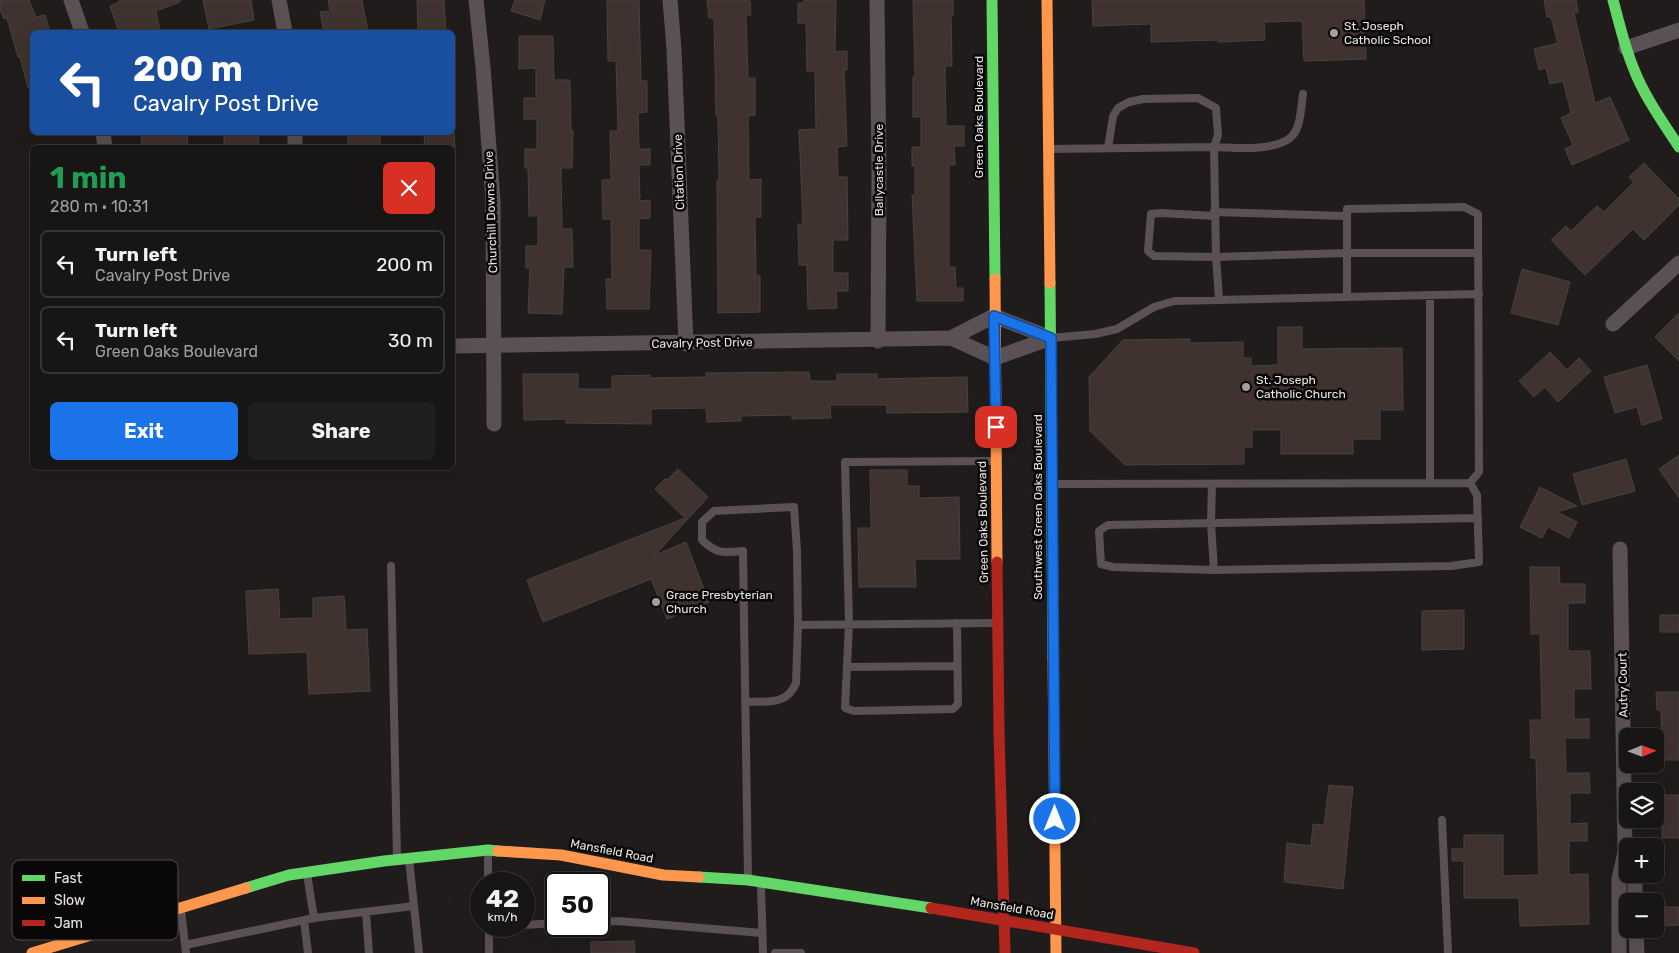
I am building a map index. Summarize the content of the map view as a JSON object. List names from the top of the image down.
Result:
{
  "streets": {
    "main road": ["Green Oaks Boulevard", "Southwest Green Oaks Boulevard", "Mansfield Road"],
    "street": [
      "Ballycastle Drive",
      "Citation Drive",
      "Churchill Downs Drive",
      "Cavalry Post Drive",
      "Autry Court"
    ]
  },
  "crossings": [
    ["Green Oaks Boulevard", "Cavalry Post Drive"],
    ["Green Oaks Boulevard", "Mansfield Road"],
    ["Ballycastle Drive", "Cavalry Post Drive"],
    ["Citation Drive", "Cavalry Post Drive"],
    ["Churchill Downs Drive", "Cavalry Post Drive"],
    ["Southwest Green Oaks Boulevard", "Mansfield Road"]
  ],
  "places": ["St. Joseph Catholic School", "St. Joseph Catholic Church", "Grace Presbyterian Church"],
  "legend": ["Fast", "Slow", "Jam"],
  "north": "right",
  "page": {
    "turn": ["200 m", "Cavalry Post Drive"],
    "heading": ["1 min", "280 m · 10:31"],
    "list": [
      {
        "name": "Turn left",
        "note": "Cavalry Post Drive",
        "value": "200 m"
      },
      {
        "name": "Turn left",
        "note": "Green Oaks Boulevard",
        "value": "30 m"
      }
    ],
    "buttons": ["Exit", "Share"],
    "map_buttons": ["+", "−"],
    "speed": "42 km/h",
    "limit": "50"
  }
}
